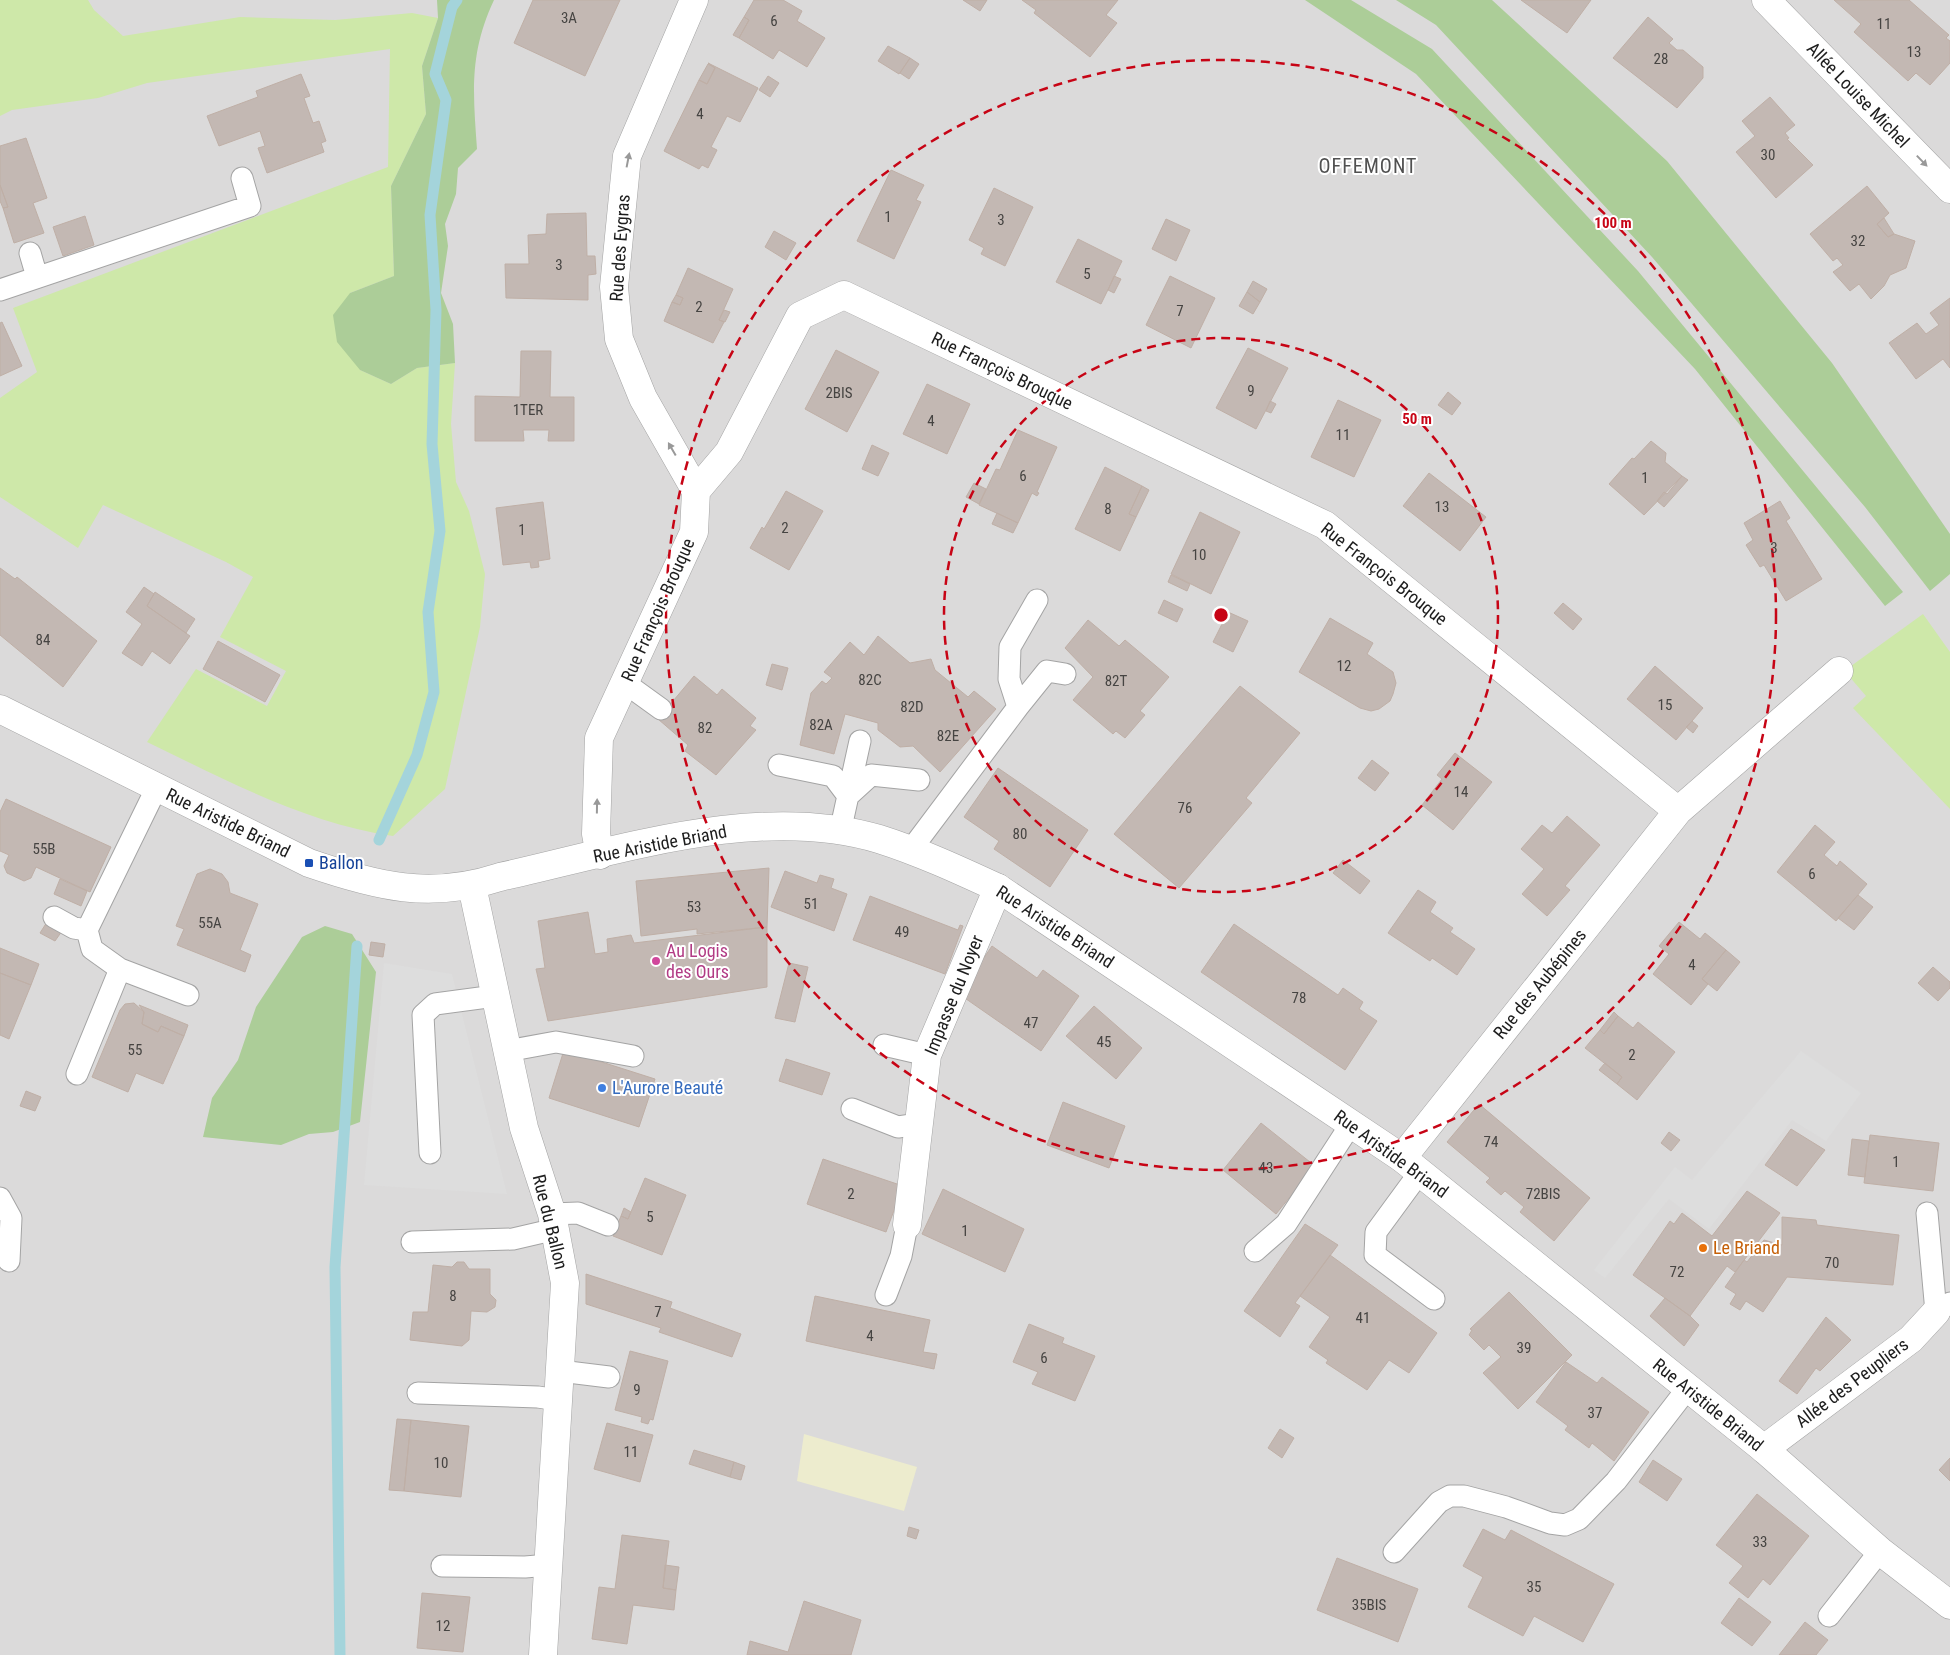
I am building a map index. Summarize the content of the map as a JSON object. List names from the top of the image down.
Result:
{
  "streets": {
    "street": [
      "Allée Louise Michel",
      "Rue des Eygras",
      "Rue François Brouque",
      "Rue Aristide Briand",
      "Rue des Aubépines",
      "Impasse du Noyer",
      "Rue du Ballon",
      "Allée des Peupliers"
    ]
  },
  "crossings": [
    ["Rue des Eygras", "Rue François Brouque"],
    ["Rue François Brouque", "Rue Aristide Briand"],
    ["Rue François Brouque", "Rue des Aubépines"],
    ["Rue Aristide Briand", "Rue des Aubépines"],
    ["Rue Aristide Briand", "Impasse du Noyer"],
    ["Rue Aristide Briand", "Rue du Ballon"],
    ["Rue Aristide Briand", "Allée des Peupliers"]
  ],
  "one_way": ["Allée Louise Michel", "Rue des Eygras"],
  "districts": ["OFFEMONT"],
  "places": {
    "transit": ["Ballon"],
    "other": ["Au Logis des Ours", "L'Aurore Beauté", "Le Briand"]
  },
  "house_numbers": [
    "3A",
    "6",
    "11",
    "13",
    "28",
    "4",
    "30",
    "1",
    "3",
    "32",
    "3",
    "5",
    "2",
    "7",
    "9",
    "2BIS",
    "1TER",
    "4",
    "11",
    "6",
    "1",
    "13",
    "8",
    "2",
    "1",
    "3",
    "10",
    "84",
    "12",
    "82C",
    "82T",
    "15",
    "82D",
    "82A",
    "82",
    "82E",
    "14",
    "76",
    "80",
    "55B",
    "6",
    "51",
    "53",
    "55A",
    "49",
    "4",
    "78",
    "47",
    "45",
    "55",
    "2",
    "74",
    "1",
    "43",
    "2",
    "72BIS",
    "5",
    "1",
    "70",
    "72",
    "8",
    "7",
    "41",
    "4",
    "39",
    "6",
    "9",
    "37",
    "11",
    "10",
    "33",
    "35",
    "35BIS",
    "12"
  ],
  "rings": ["100 m", "50 m"]
}
